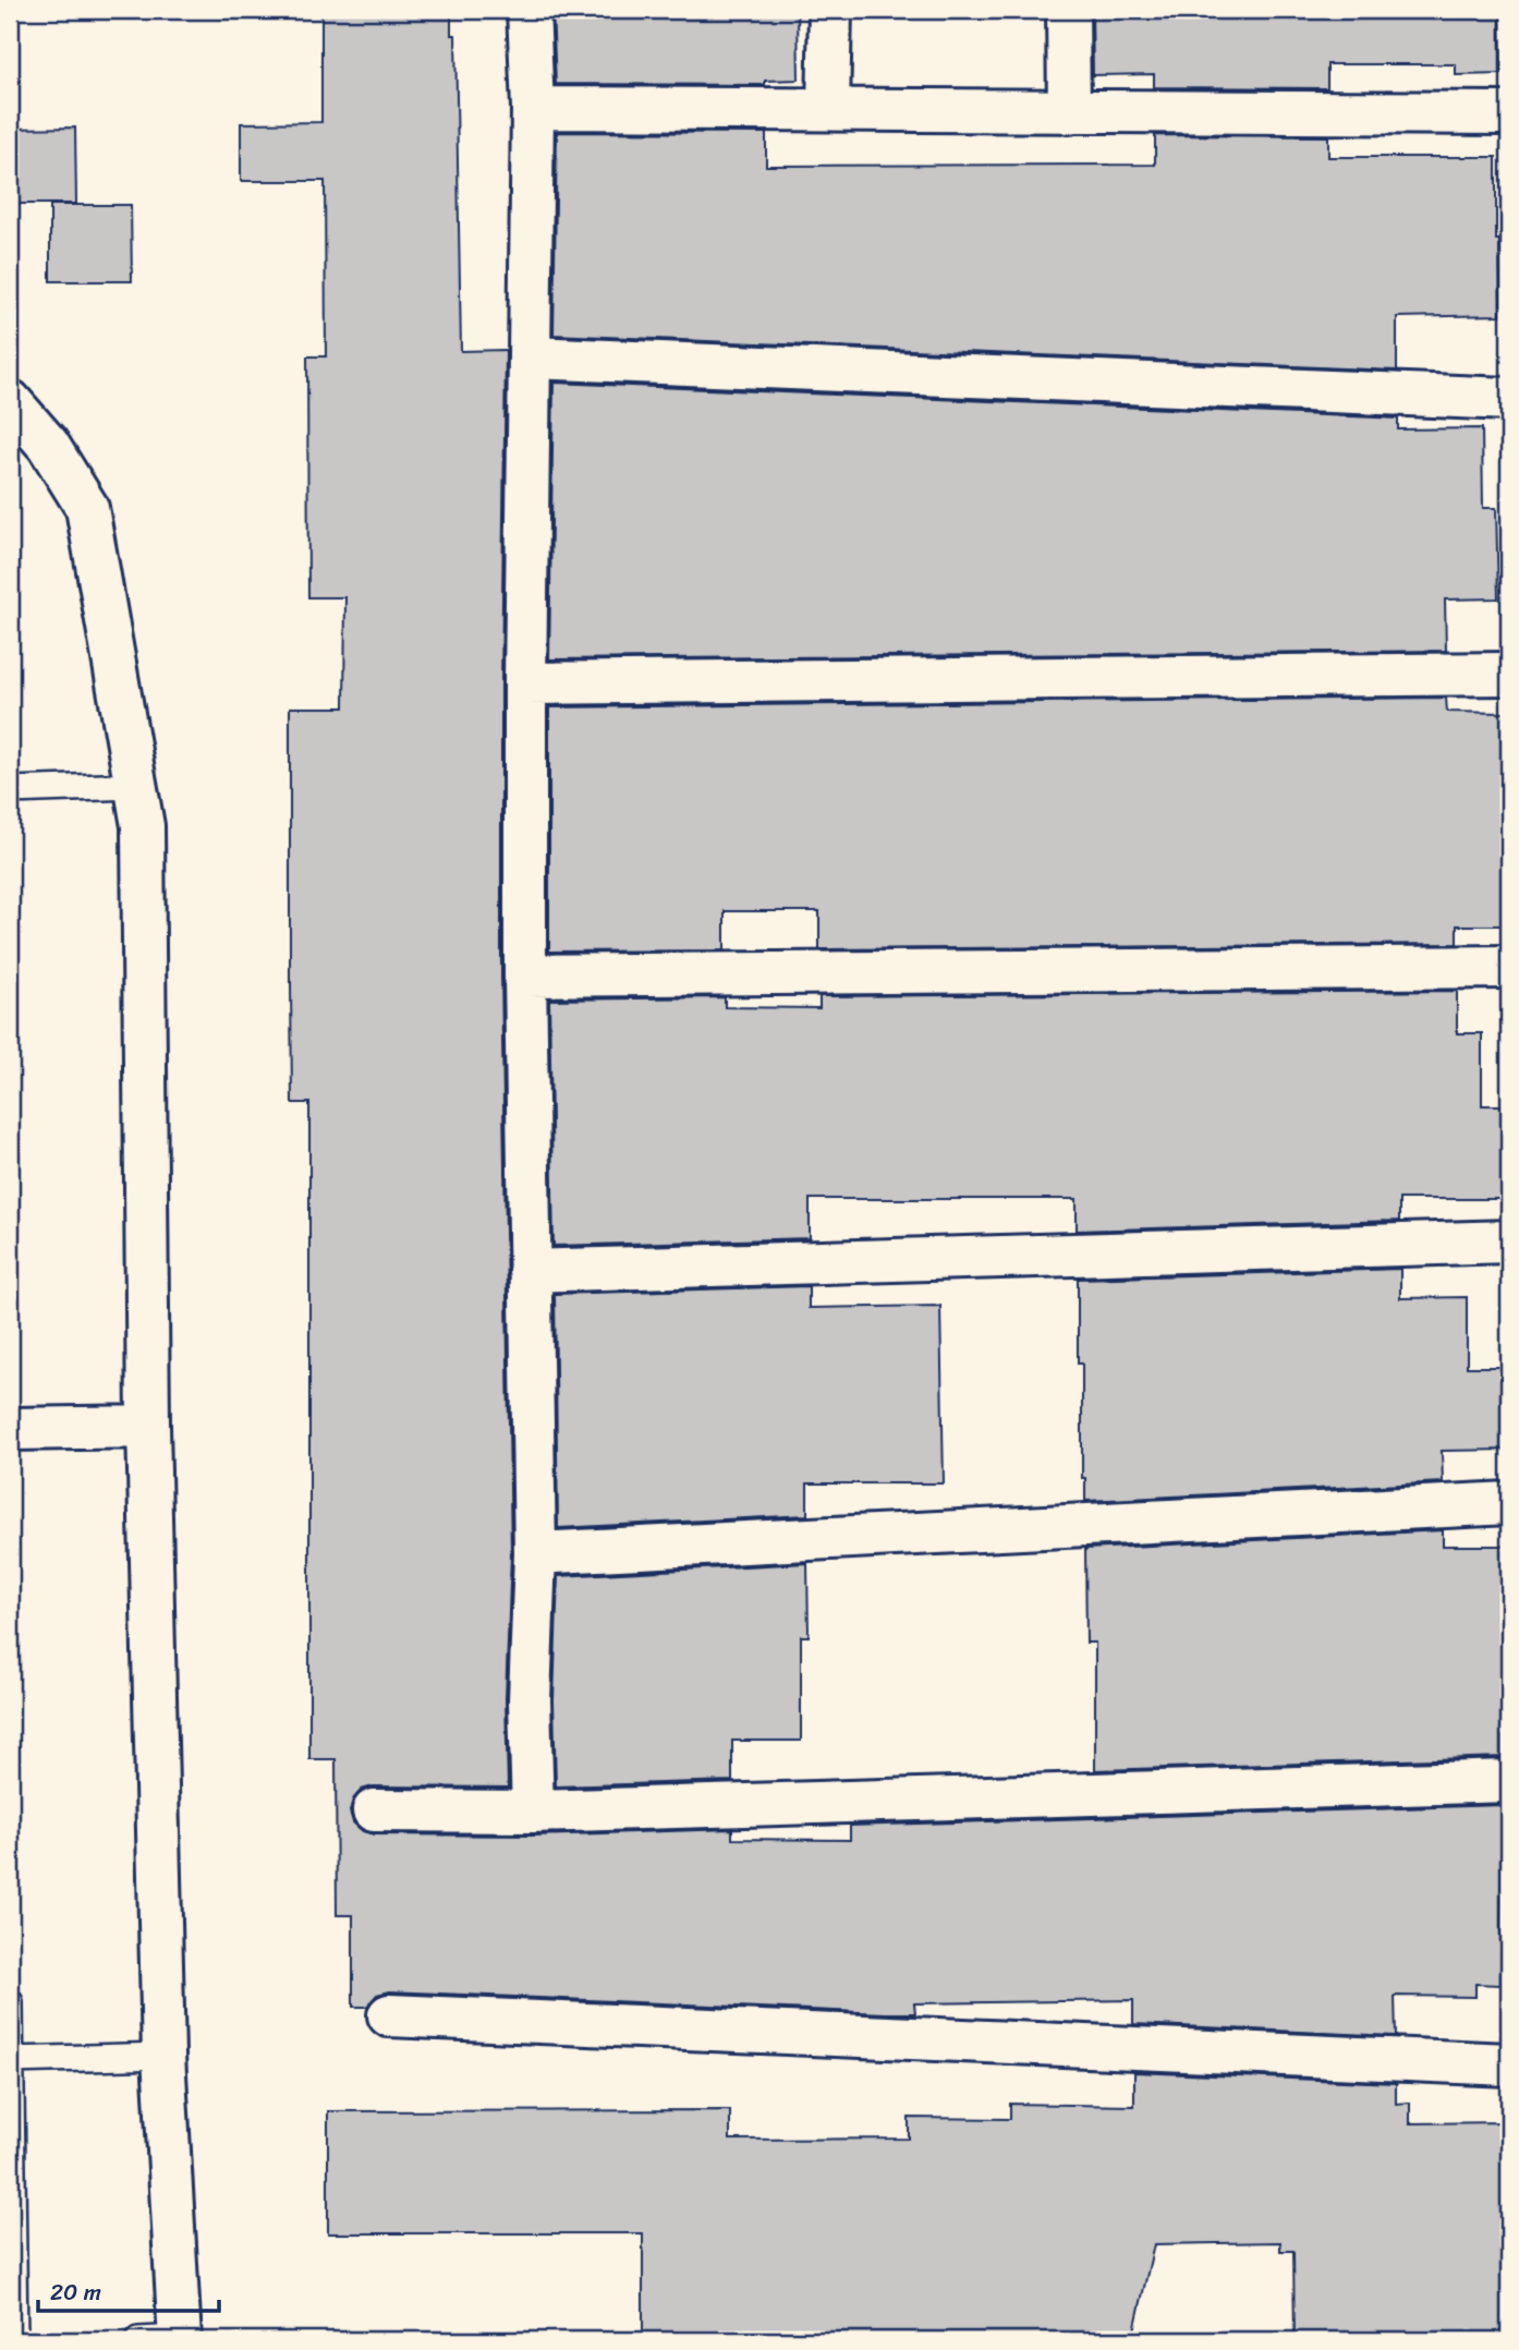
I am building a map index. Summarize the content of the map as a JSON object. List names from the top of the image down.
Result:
{
  "scale_bar": "20 m"
}
